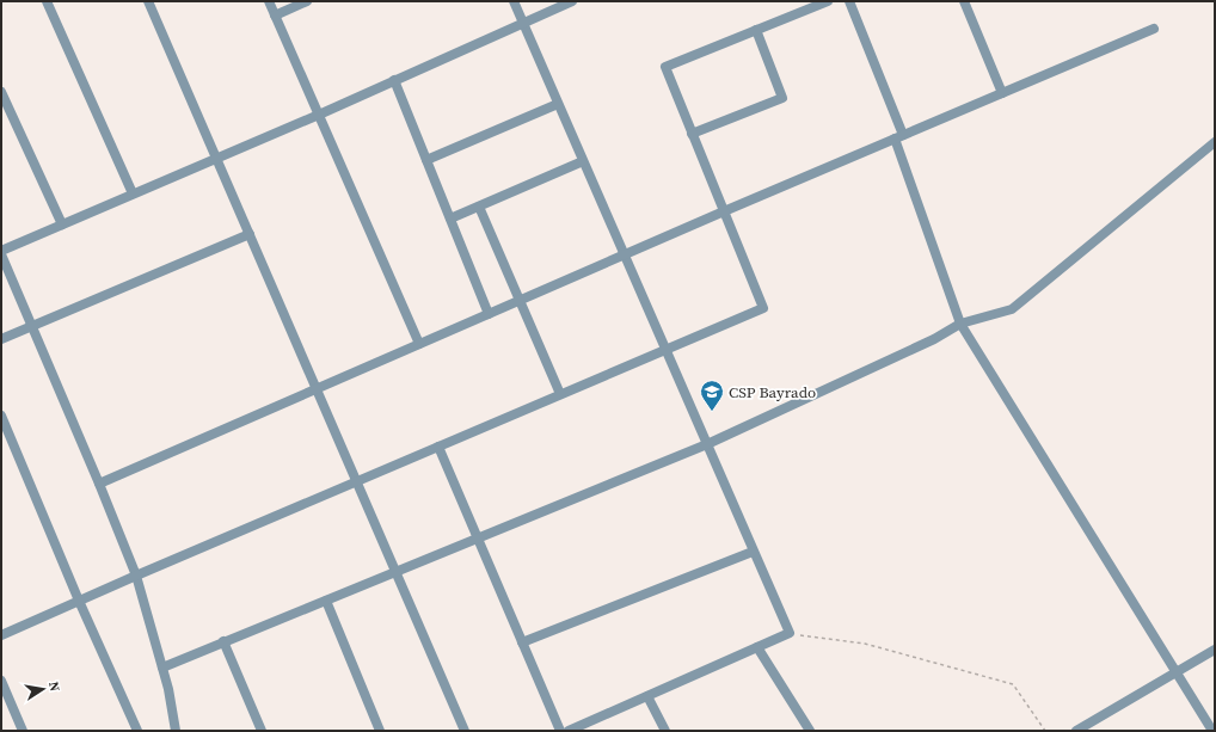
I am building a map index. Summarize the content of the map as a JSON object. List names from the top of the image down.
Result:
{
  "places": {
    "school or university": ["CSP Bayrado"]
  },
  "north": "right"
}
